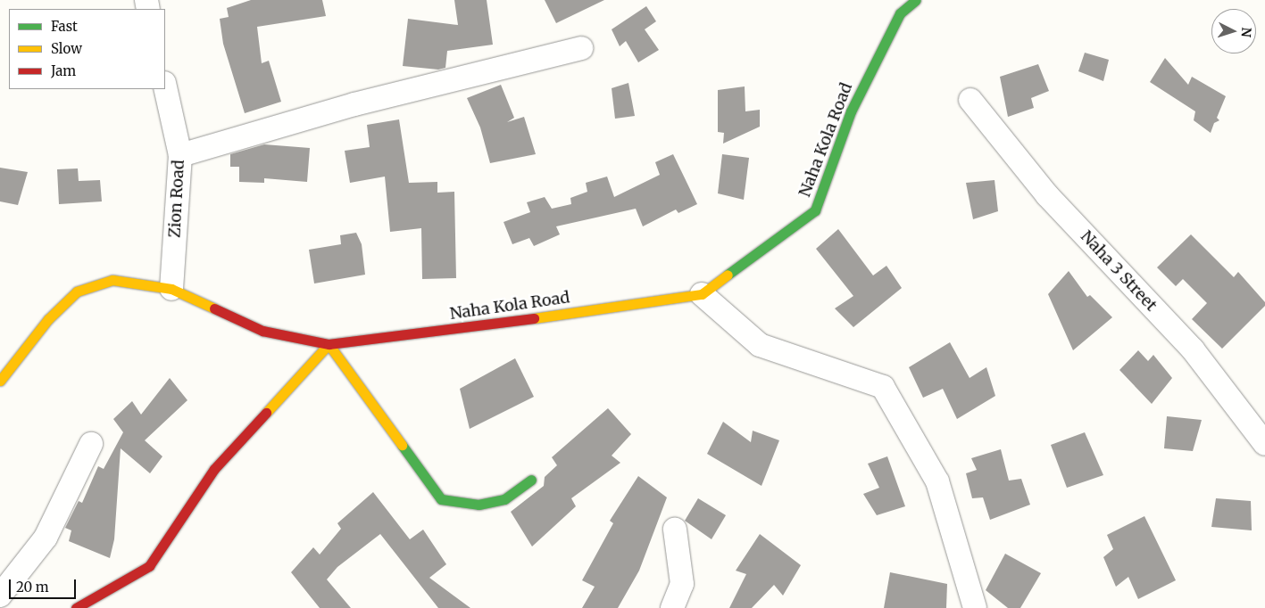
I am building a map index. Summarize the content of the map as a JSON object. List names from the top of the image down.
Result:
{
  "streets": {
    "street": ["Naha Kola Road", "Zion Road", "Naha 3 Street"]
  },
  "crossings": [
    ["Naha Kola Road", "Zion Road"]
  ],
  "legend": ["Fast", "Slow", "Jam"],
  "scale_bar": "20 m",
  "north": "right"
}
